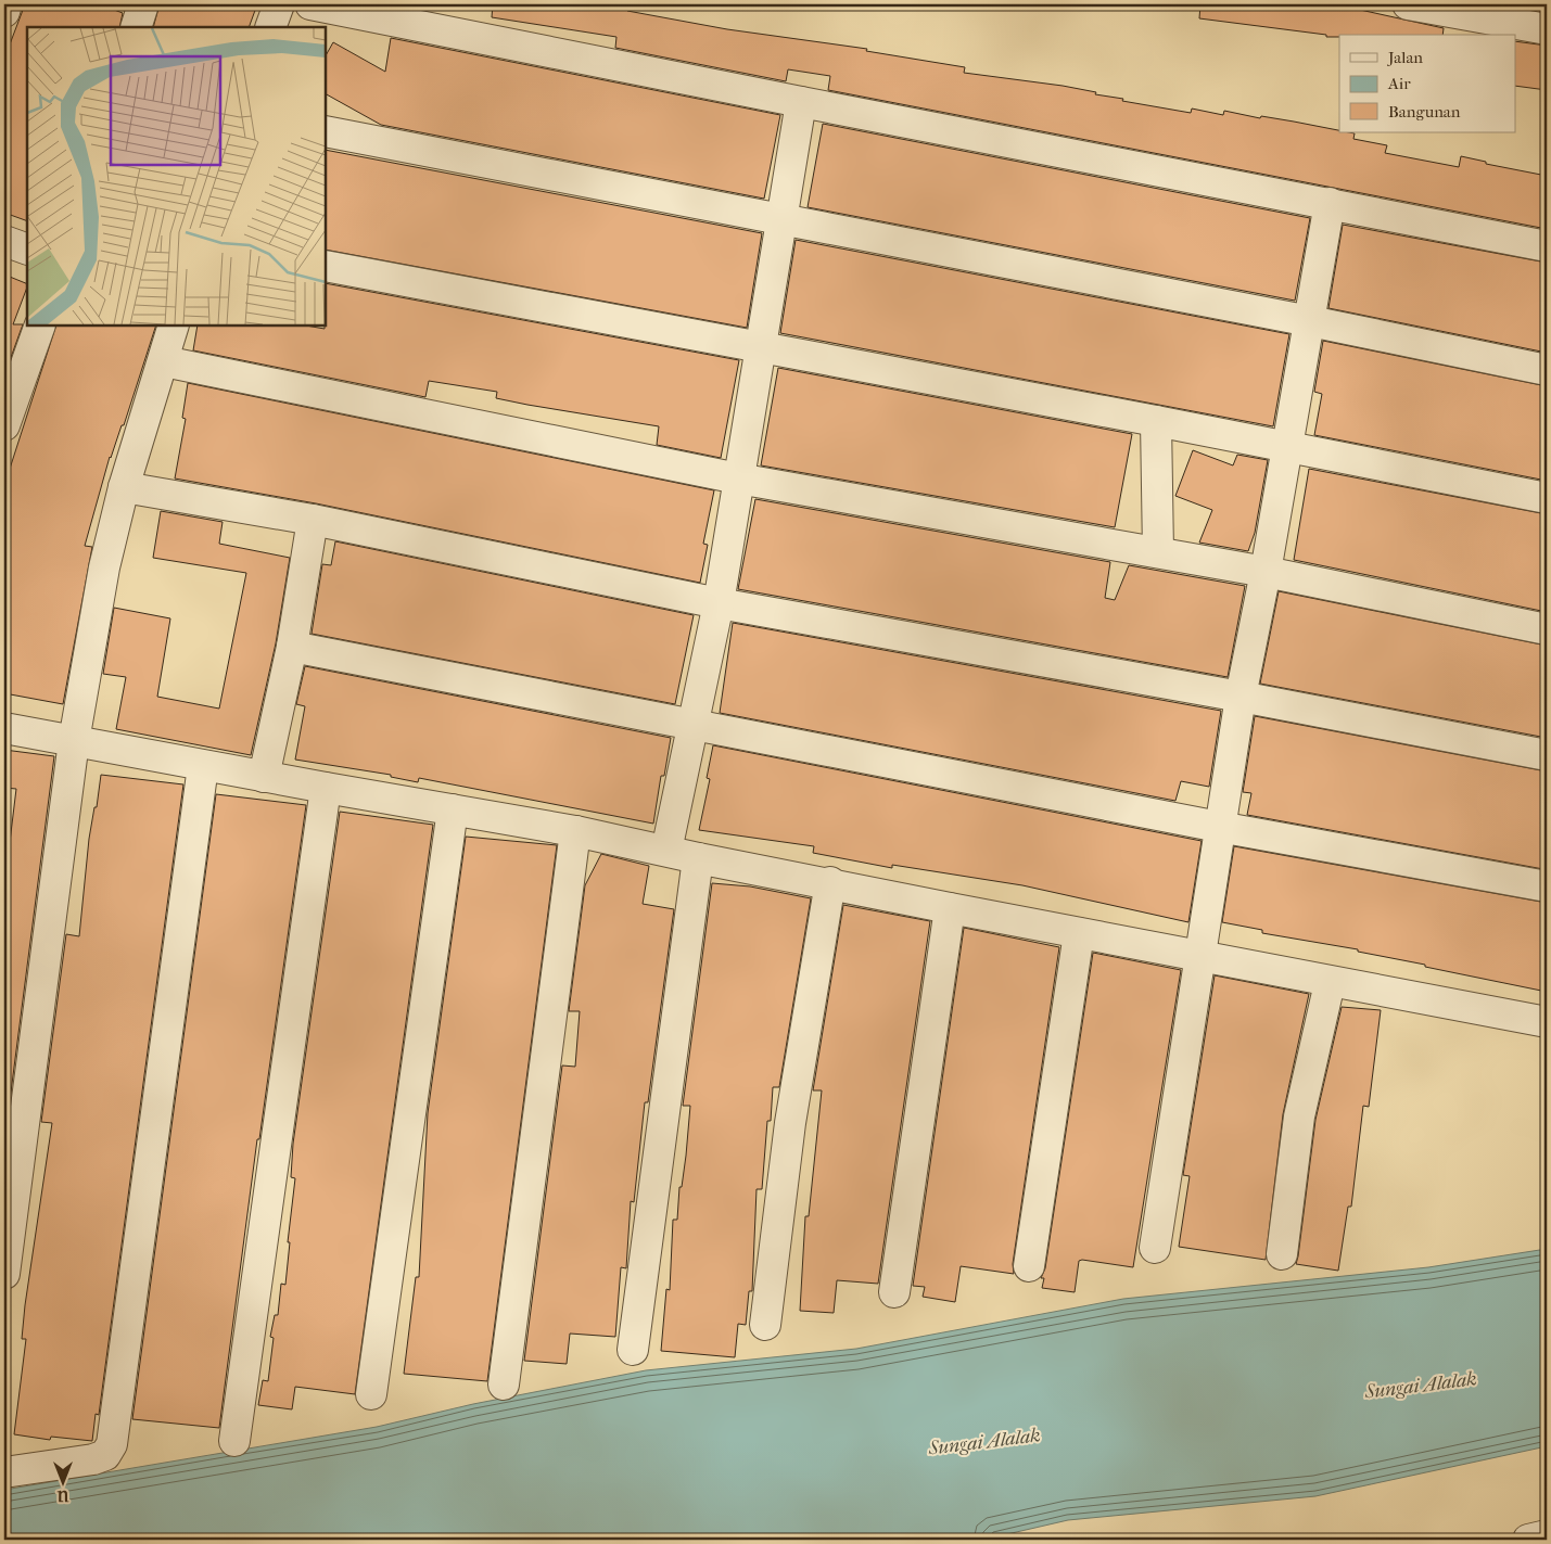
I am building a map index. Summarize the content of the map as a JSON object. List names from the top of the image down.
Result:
{
  "water": ["Sungai Alalak"],
  "legend": ["Jalan", "Air", "Bangunan"],
  "north": "bottom"
}
